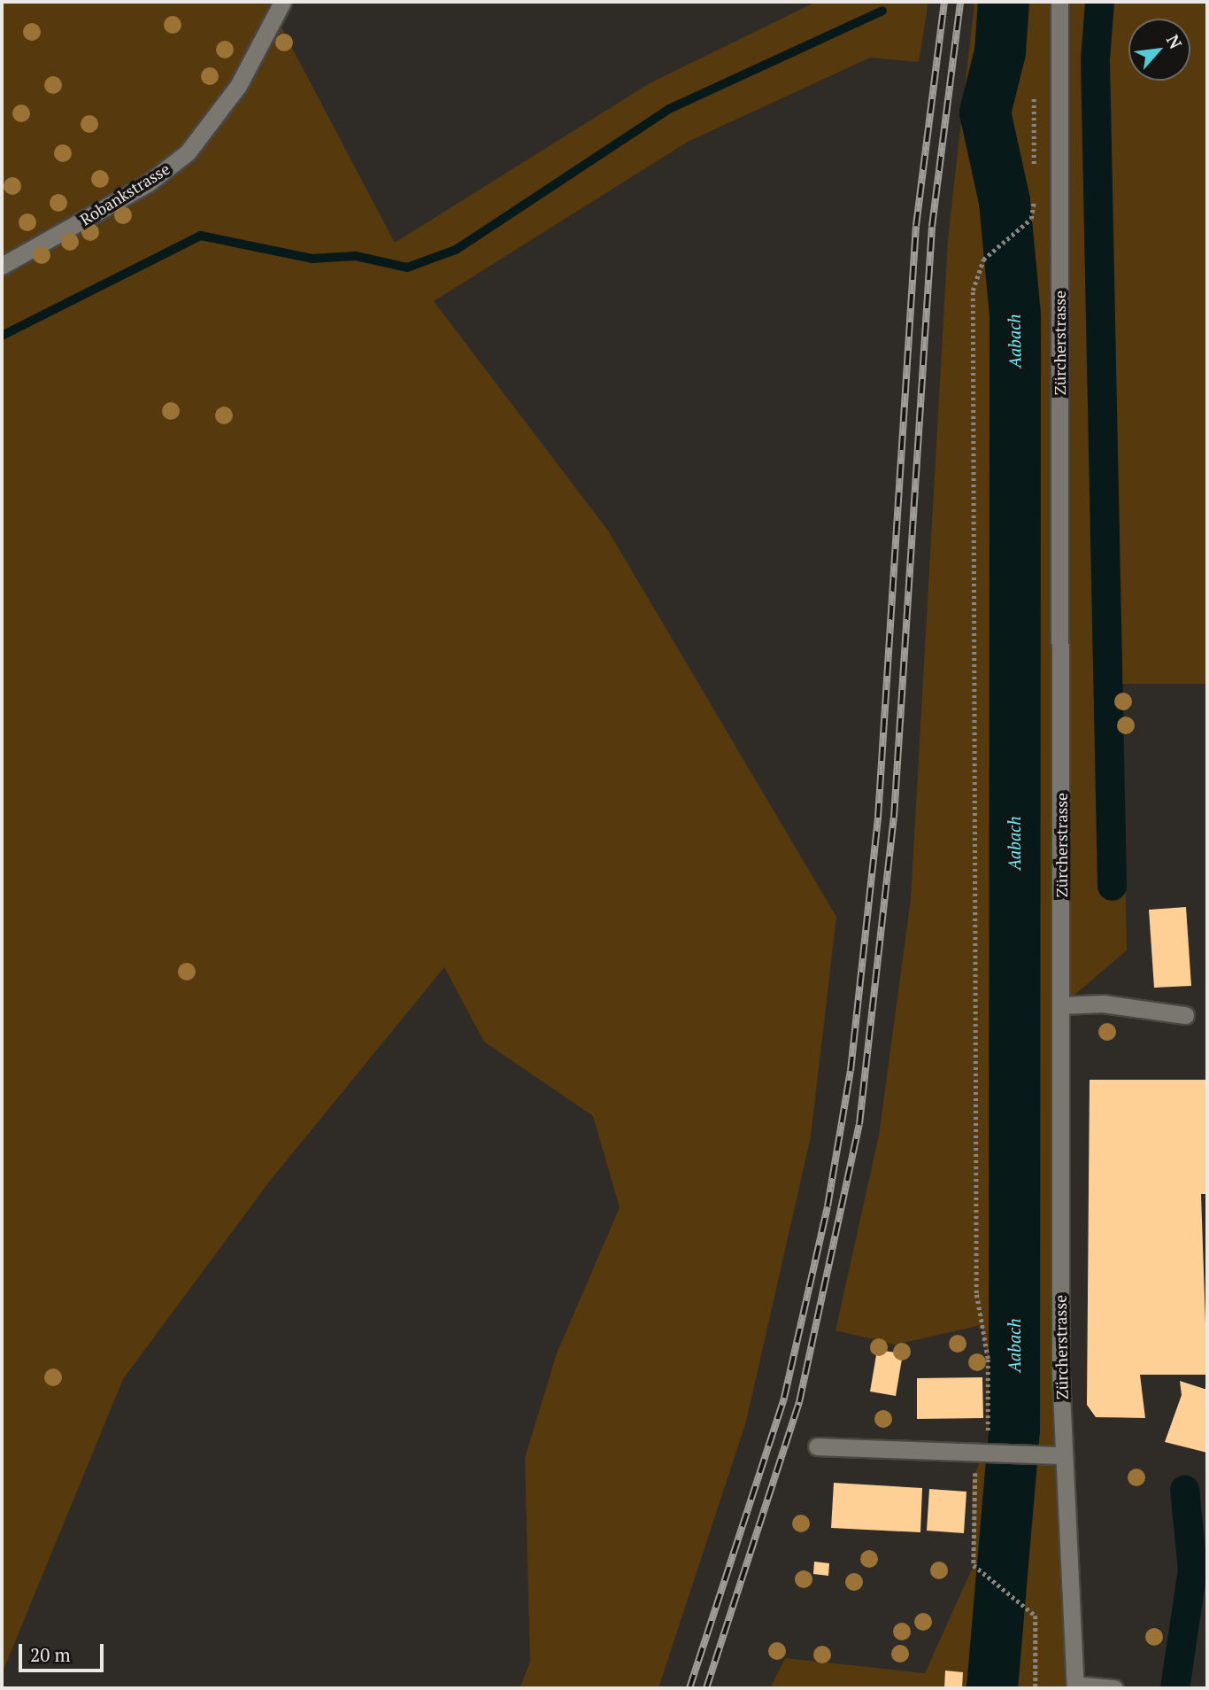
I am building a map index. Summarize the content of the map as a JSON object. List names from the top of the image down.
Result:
{
  "streets": {
    "main road": ["Robankstrasse", "Zürcherstrasse"]
  },
  "water": ["Aabach"],
  "scale_bar": "20 m",
  "north": "top right"
}
